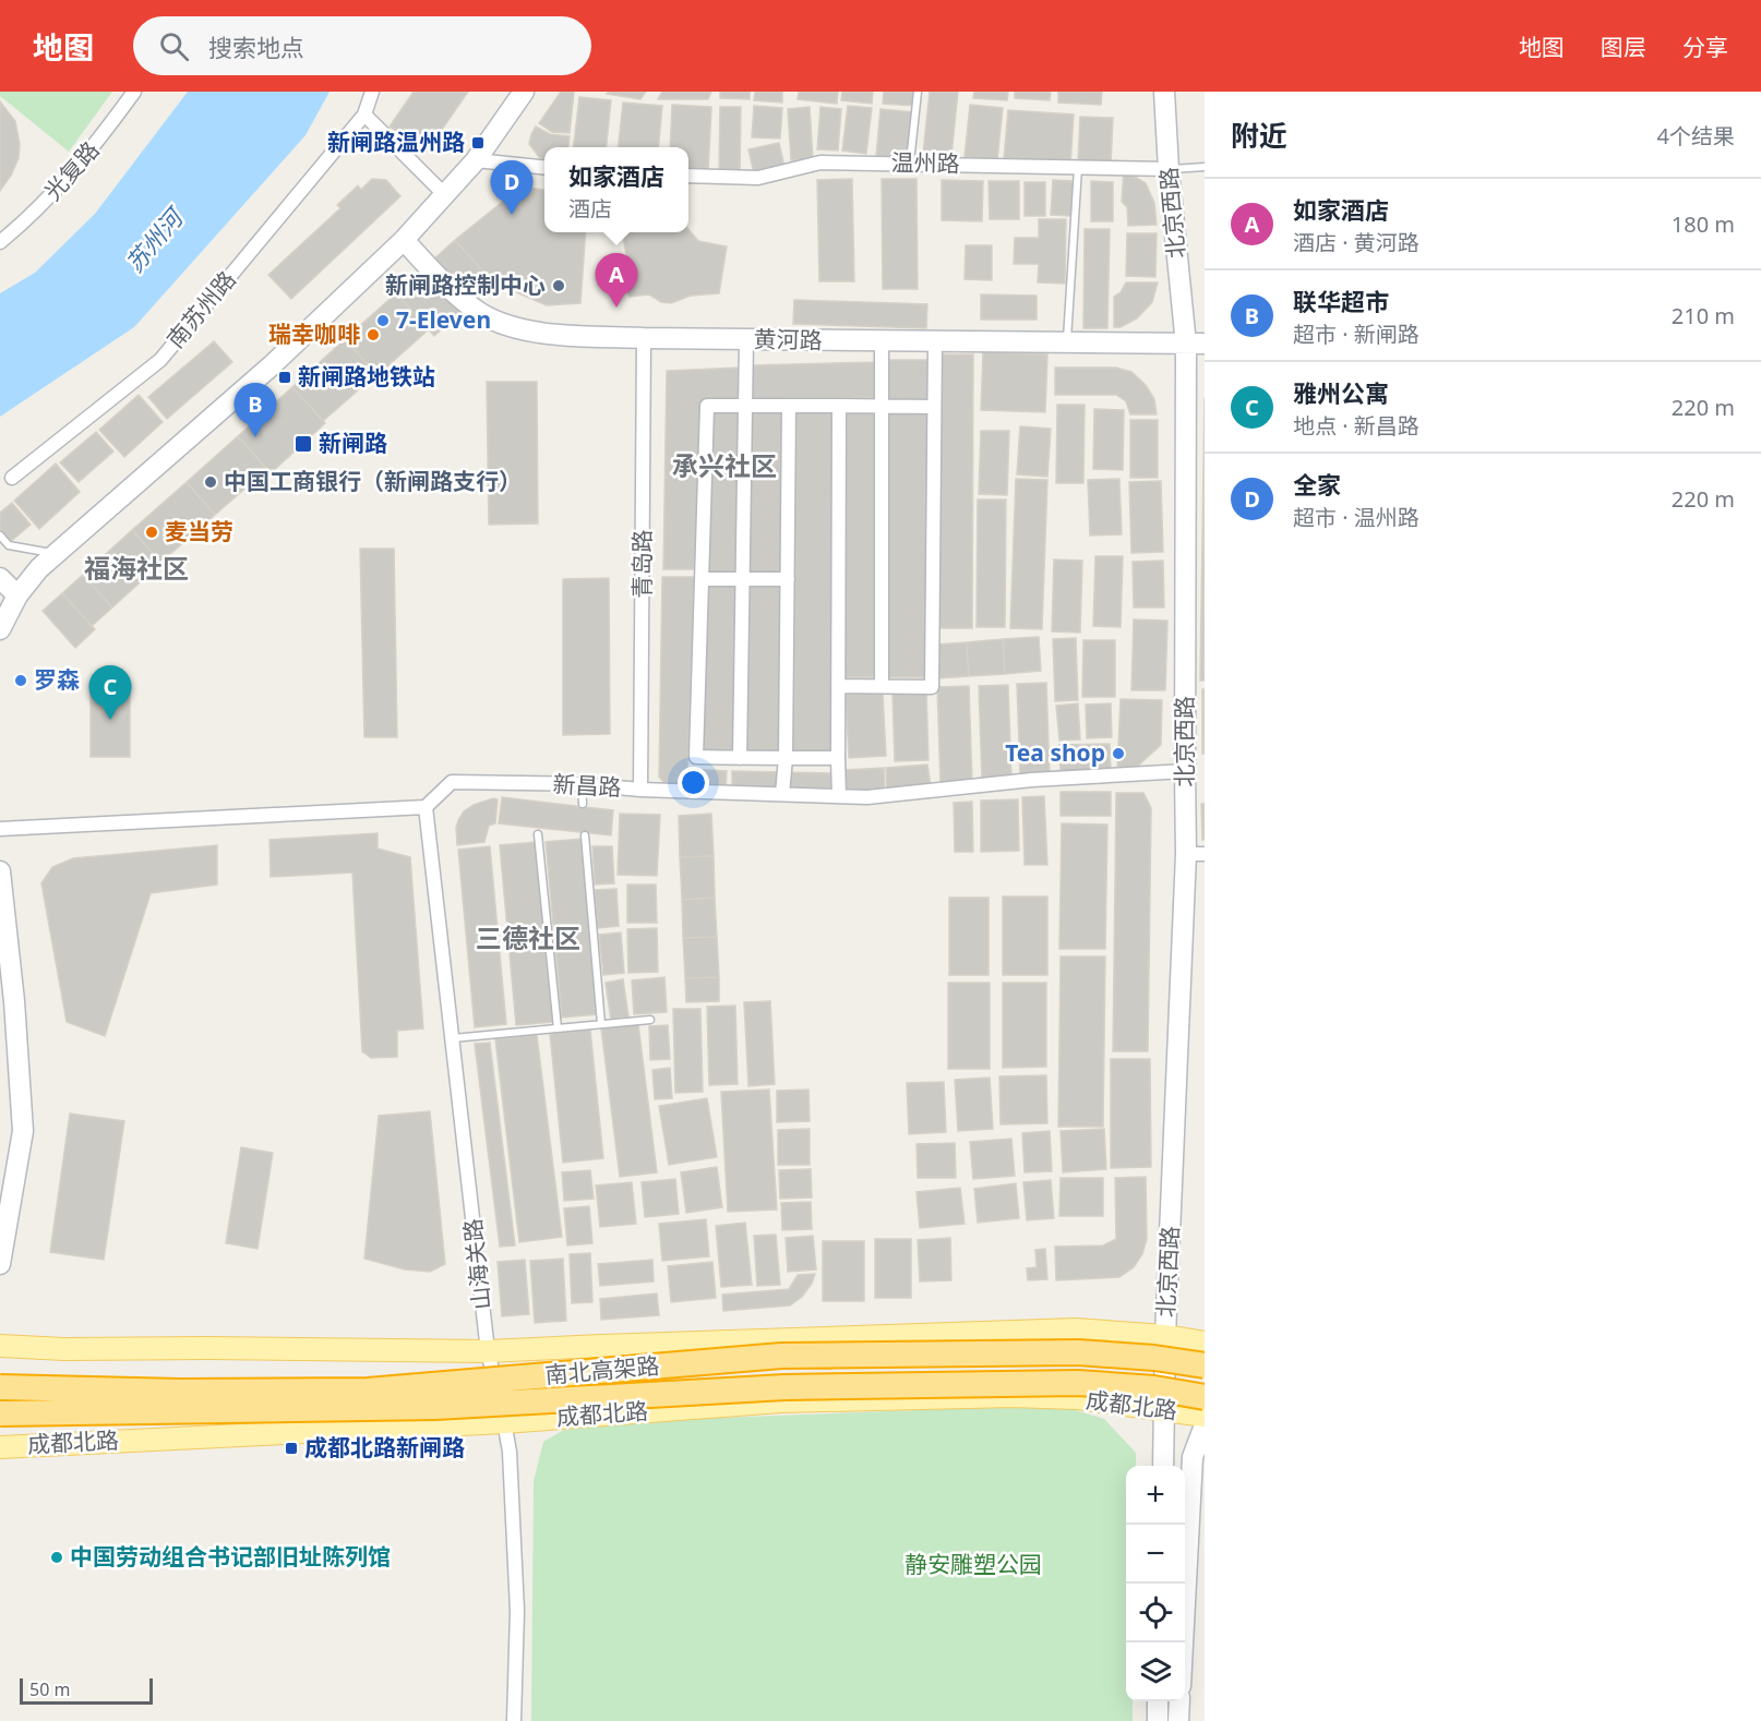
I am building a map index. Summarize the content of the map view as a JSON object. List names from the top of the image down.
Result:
{
  "streets": {
    "highway": ["南北高架路"],
    "main road": ["北京西路", "黄河路", "成都北路"],
    "street": [
      "温州路",
      "光复路",
      "南苏州路",
      "青岛路",
      "新昌路",
      "山海关路"
    ]
  },
  "crossings": [
    ["温州路", "北京西路"],
    ["北京西路", "黄河路"],
    ["北京西路", "新昌路"],
    ["北京西路", "成都北路"],
    ["黄河路", "青岛路"],
    ["青岛路", "新昌路"],
    ["新昌路", "山海关路"],
    ["山海关路", "成都北路"]
  ],
  "districts": ["承兴社区", "福海社区", "三德社区"],
  "water": ["苏州河"],
  "parks": ["静安雕塑公园"],
  "places": {
    "transit": [
      "新闸路温州路",
      "新闸路地铁站",
      "新闸路",
      "成都北路新闸路"
    ],
    "other": [
      "新闸路控制中心",
      "7-Eleven",
      "瑞幸咖啡",
      "中国工商银行（新闸路支行）",
      "麦当劳",
      "罗森",
      "Tea shop",
      "中国劳动组合书记部旧址陈列馆"
    ]
  },
  "scale_bar": "50 m",
  "page": {
    "header": "地图",
    "search": "搜索地点",
    "nav": ["地图", "图层", "分享"],
    "heading": ["附近", "4个结果"],
    "popup": ["如家酒店", "酒店"],
    "pins": [
      "D",
      "A",
      "B",
      "C"
    ],
    "list": [
      {
        "mark": "A",
        "name": "如家酒店",
        "note": "酒店 · 黄河路",
        "value": "180 m"
      },
      {
        "mark": "B",
        "name": "联华超市",
        "note": "超市 · 新闸路",
        "value": "210 m"
      },
      {
        "mark": "C",
        "name": "雅州公寓",
        "note": "地点 · 新昌路",
        "value": "220 m"
      },
      {
        "mark": "D",
        "name": "全家",
        "note": "超市 · 温州路",
        "value": "220 m"
      }
    ],
    "map_buttons": ["+", "−"],
    "scale": "50 m"
  }
}
